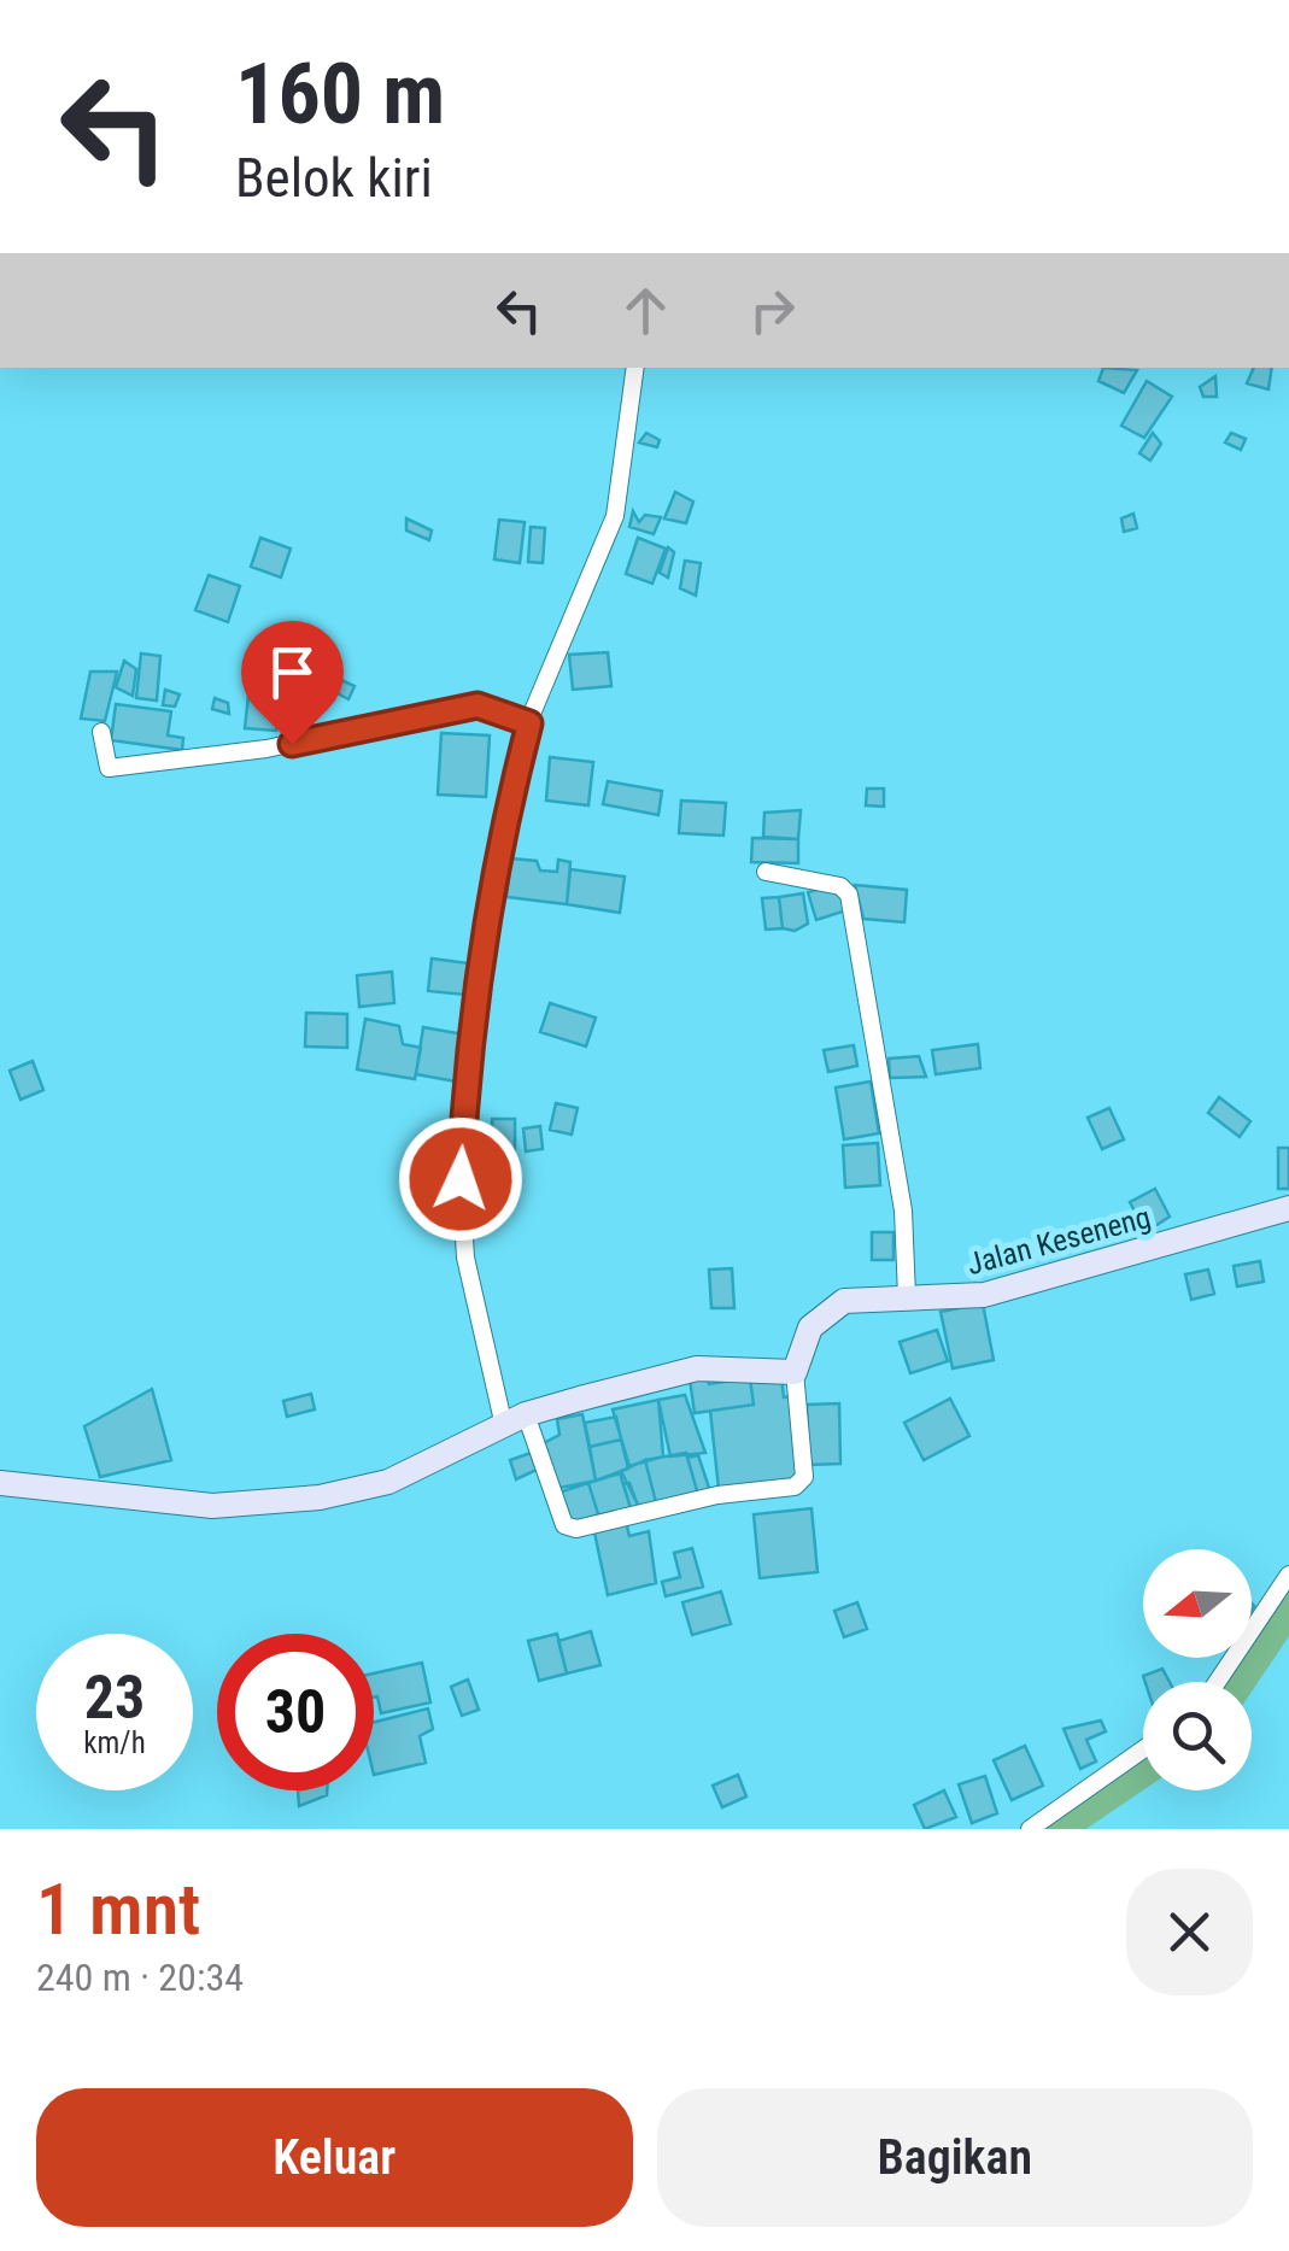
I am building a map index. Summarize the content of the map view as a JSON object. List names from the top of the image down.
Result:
{
  "streets": {
    "street": ["Jalan Keseneng"]
  },
  "north": "left",
  "page": {
    "turn": ["160 m", "Belok kiri"],
    "speed": "23 km/h",
    "limit": "30",
    "heading": ["1 mnt", "240 m · 20:34"],
    "buttons": ["Keluar", "Bagikan"]
  }
}
